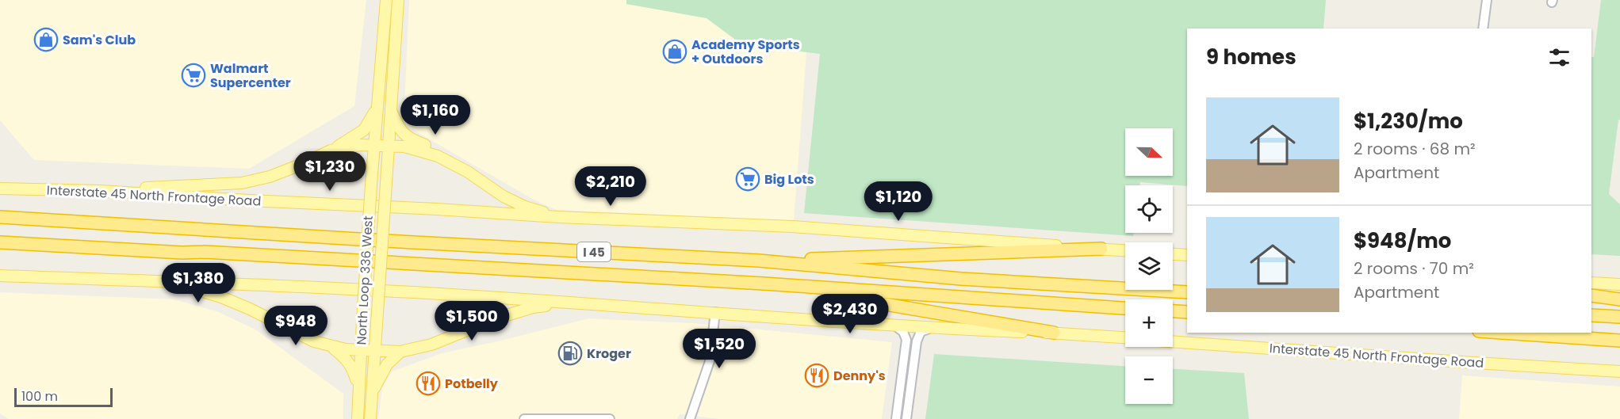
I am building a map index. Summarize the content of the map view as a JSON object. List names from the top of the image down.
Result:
{
  "streets": {
    "highway": ["I 45"],
    "main road": ["Interstate 45 North Frontage Road", "North Loop 336 West"]
  },
  "places": {
    "shop": ["Sam's Club", "Academy Sports + Outdoors"],
    "supermarket": ["Walmart Supercenter", "Big Lots"],
    "fuel station": ["Kroger"],
    "restaurant": ["Denny's", "Potbelly"]
  },
  "scale_bar": "100 m",
  "north": "right",
  "page": {
    "heading": "9 homes",
    "list": [
      {
        "name": "$1,230/mo",
        "note": "2 rooms · 68 m² · Apartment"
      },
      {
        "name": "$948/mo",
        "note": "2 rooms · 70 m² · Apartment"
      }
    ],
    "price": [
      "$1,160",
      "$1,230",
      "$2,210",
      "$1,120",
      "$1,380",
      "$2,430",
      "$1,500",
      "$948",
      "$1,520"
    ],
    "map_buttons": ["+", "−"],
    "scale": "100 m"
  }
}
